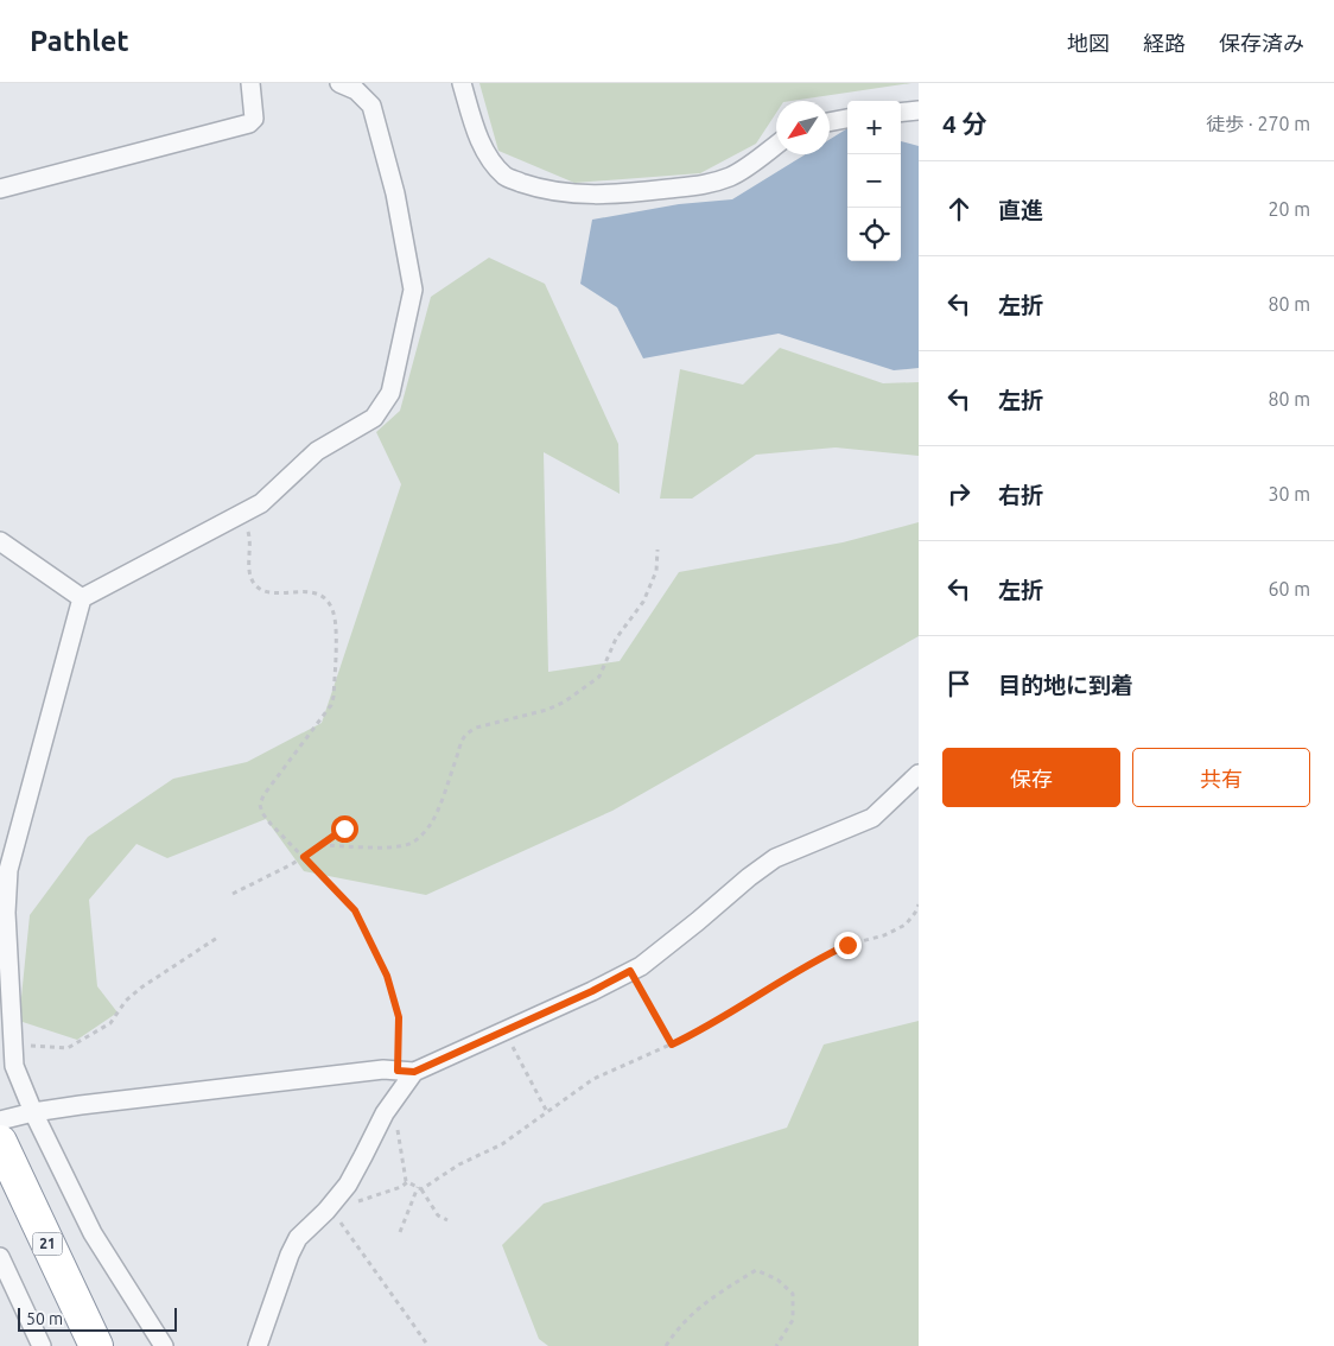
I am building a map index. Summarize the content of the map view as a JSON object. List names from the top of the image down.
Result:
{
  "streets": {
    "highway": ["21"]
  },
  "scale_bar": "50 m",
  "north": "bottom left",
  "page": {
    "header": "Pathlet",
    "nav": ["地図", "経路", "保存済み"],
    "heading": ["4 分", "徒歩 · 270 m"],
    "map_buttons": ["+", "−"],
    "list": [
      ["直進", "20 m"],
      ["左折", "80 m"],
      ["左折", "80 m"],
      ["右折", "30 m"],
      ["左折", "60 m"],
      "目的地に到着"
    ],
    "buttons": ["保存", "共有"],
    "scale": "50 m"
  }
}
